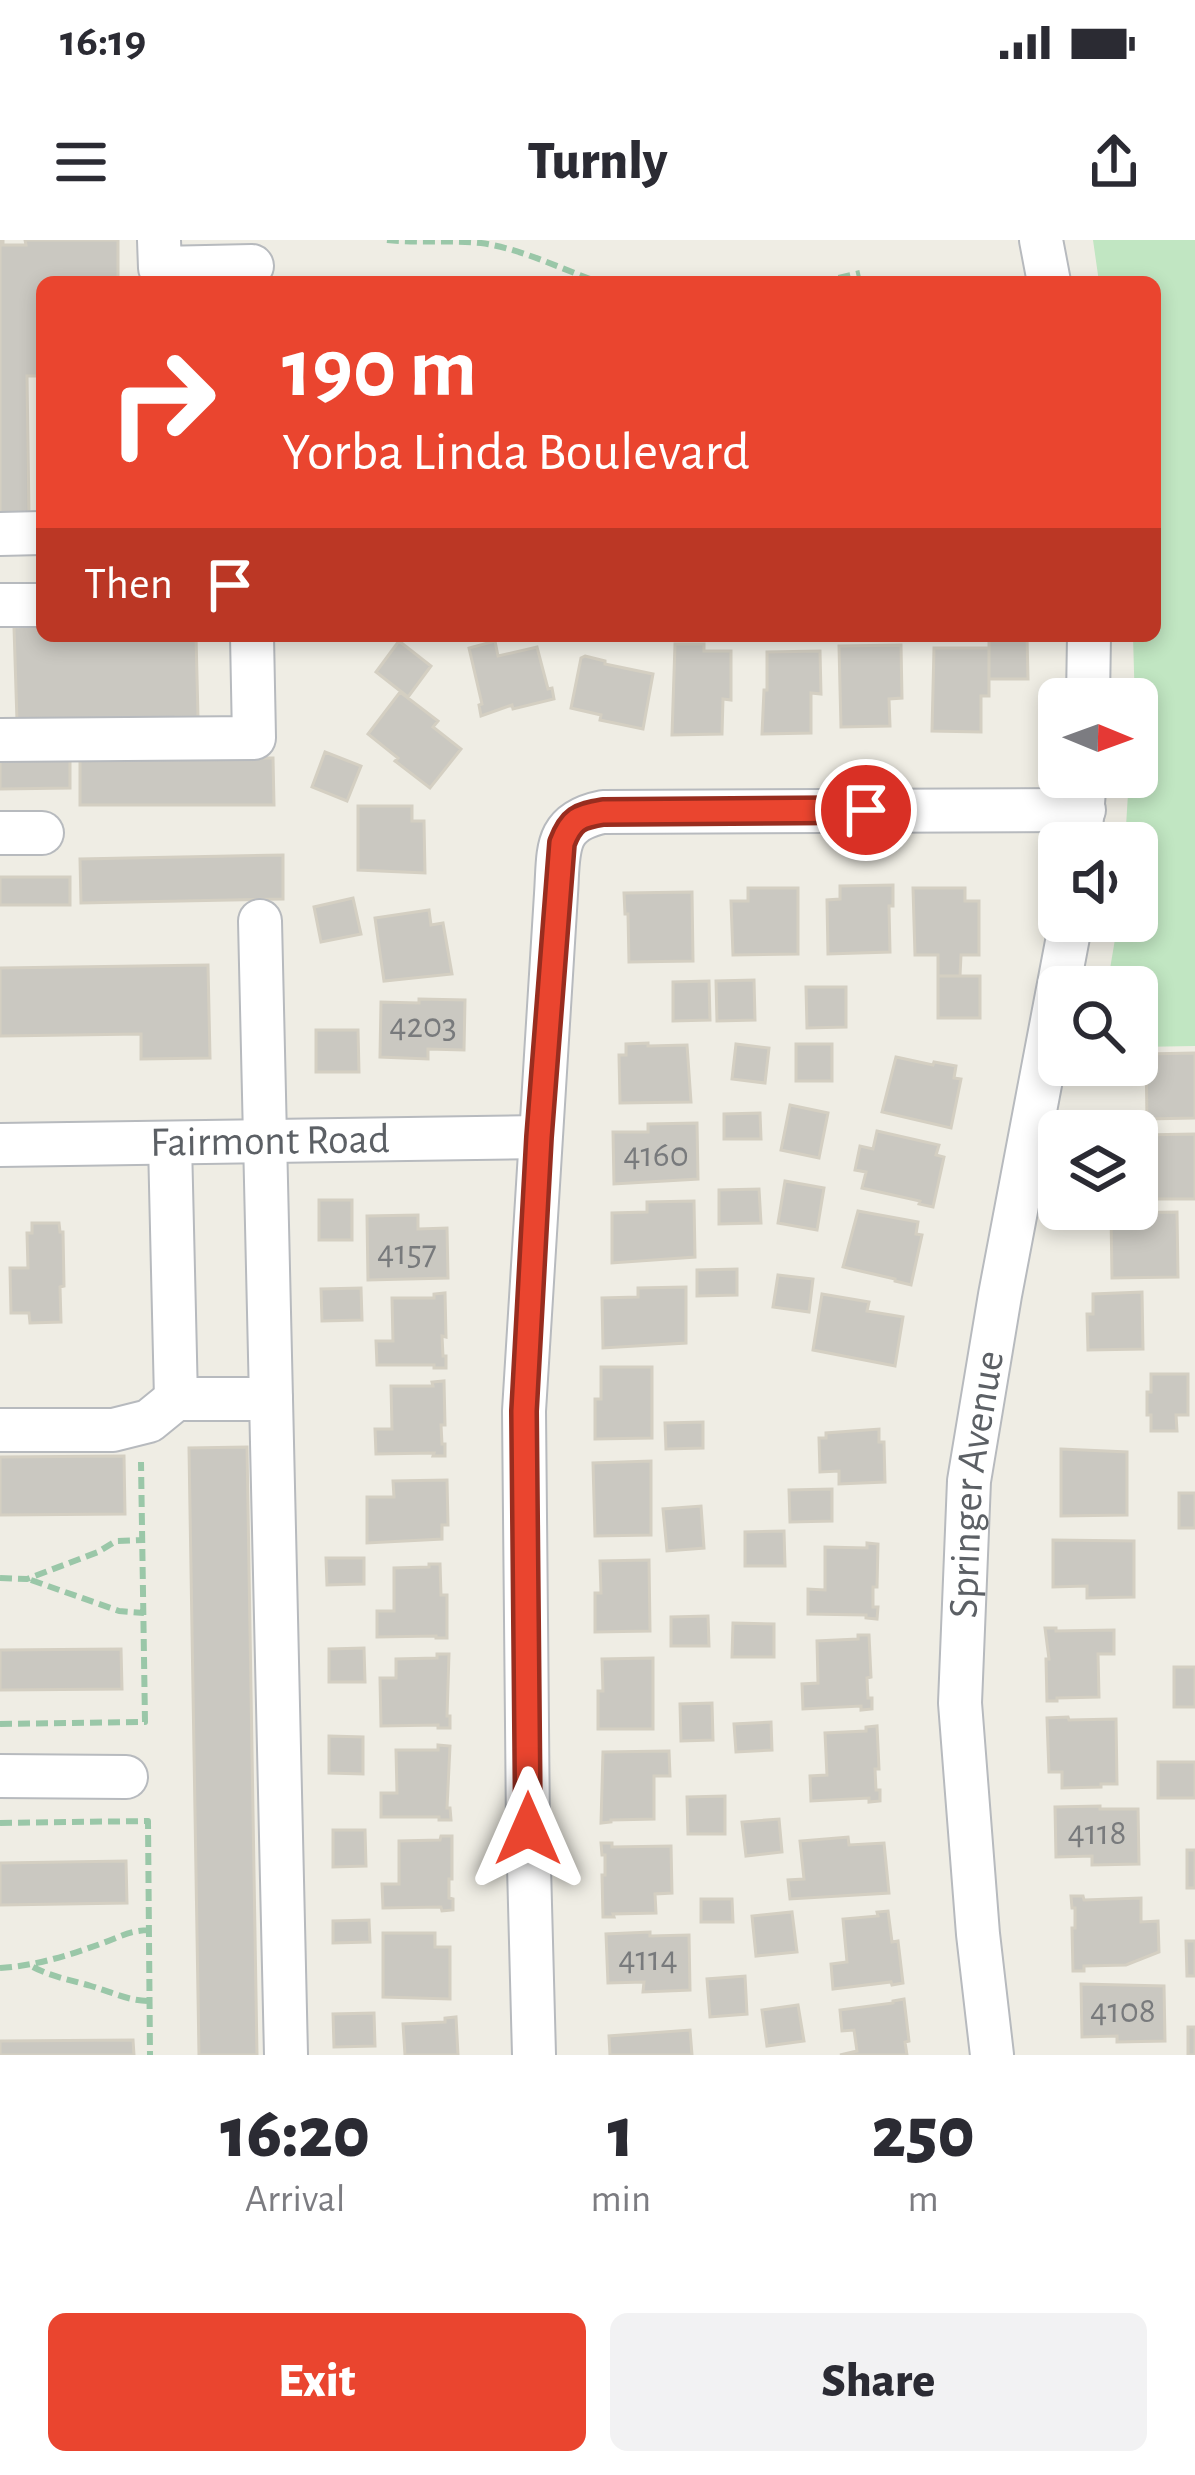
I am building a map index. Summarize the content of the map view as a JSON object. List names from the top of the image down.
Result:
{
  "streets": {
    "street": ["Fairmont Road", "Springer Avenue"]
  },
  "house_numbers": [
    "4203",
    "4160",
    "4157",
    "4118",
    "4114",
    "4108"
  ],
  "north": "right",
  "page": {
    "status": "16:19",
    "header": "Turnly",
    "turn": ["190 m", "Yorba Linda Boulevard"],
    "then": "Then",
    "eta": [
      "16:20",
      "Arrival",
      "1",
      "min",
      "250",
      "m"
    ],
    "buttons": ["Exit", "Share"]
  }
}
